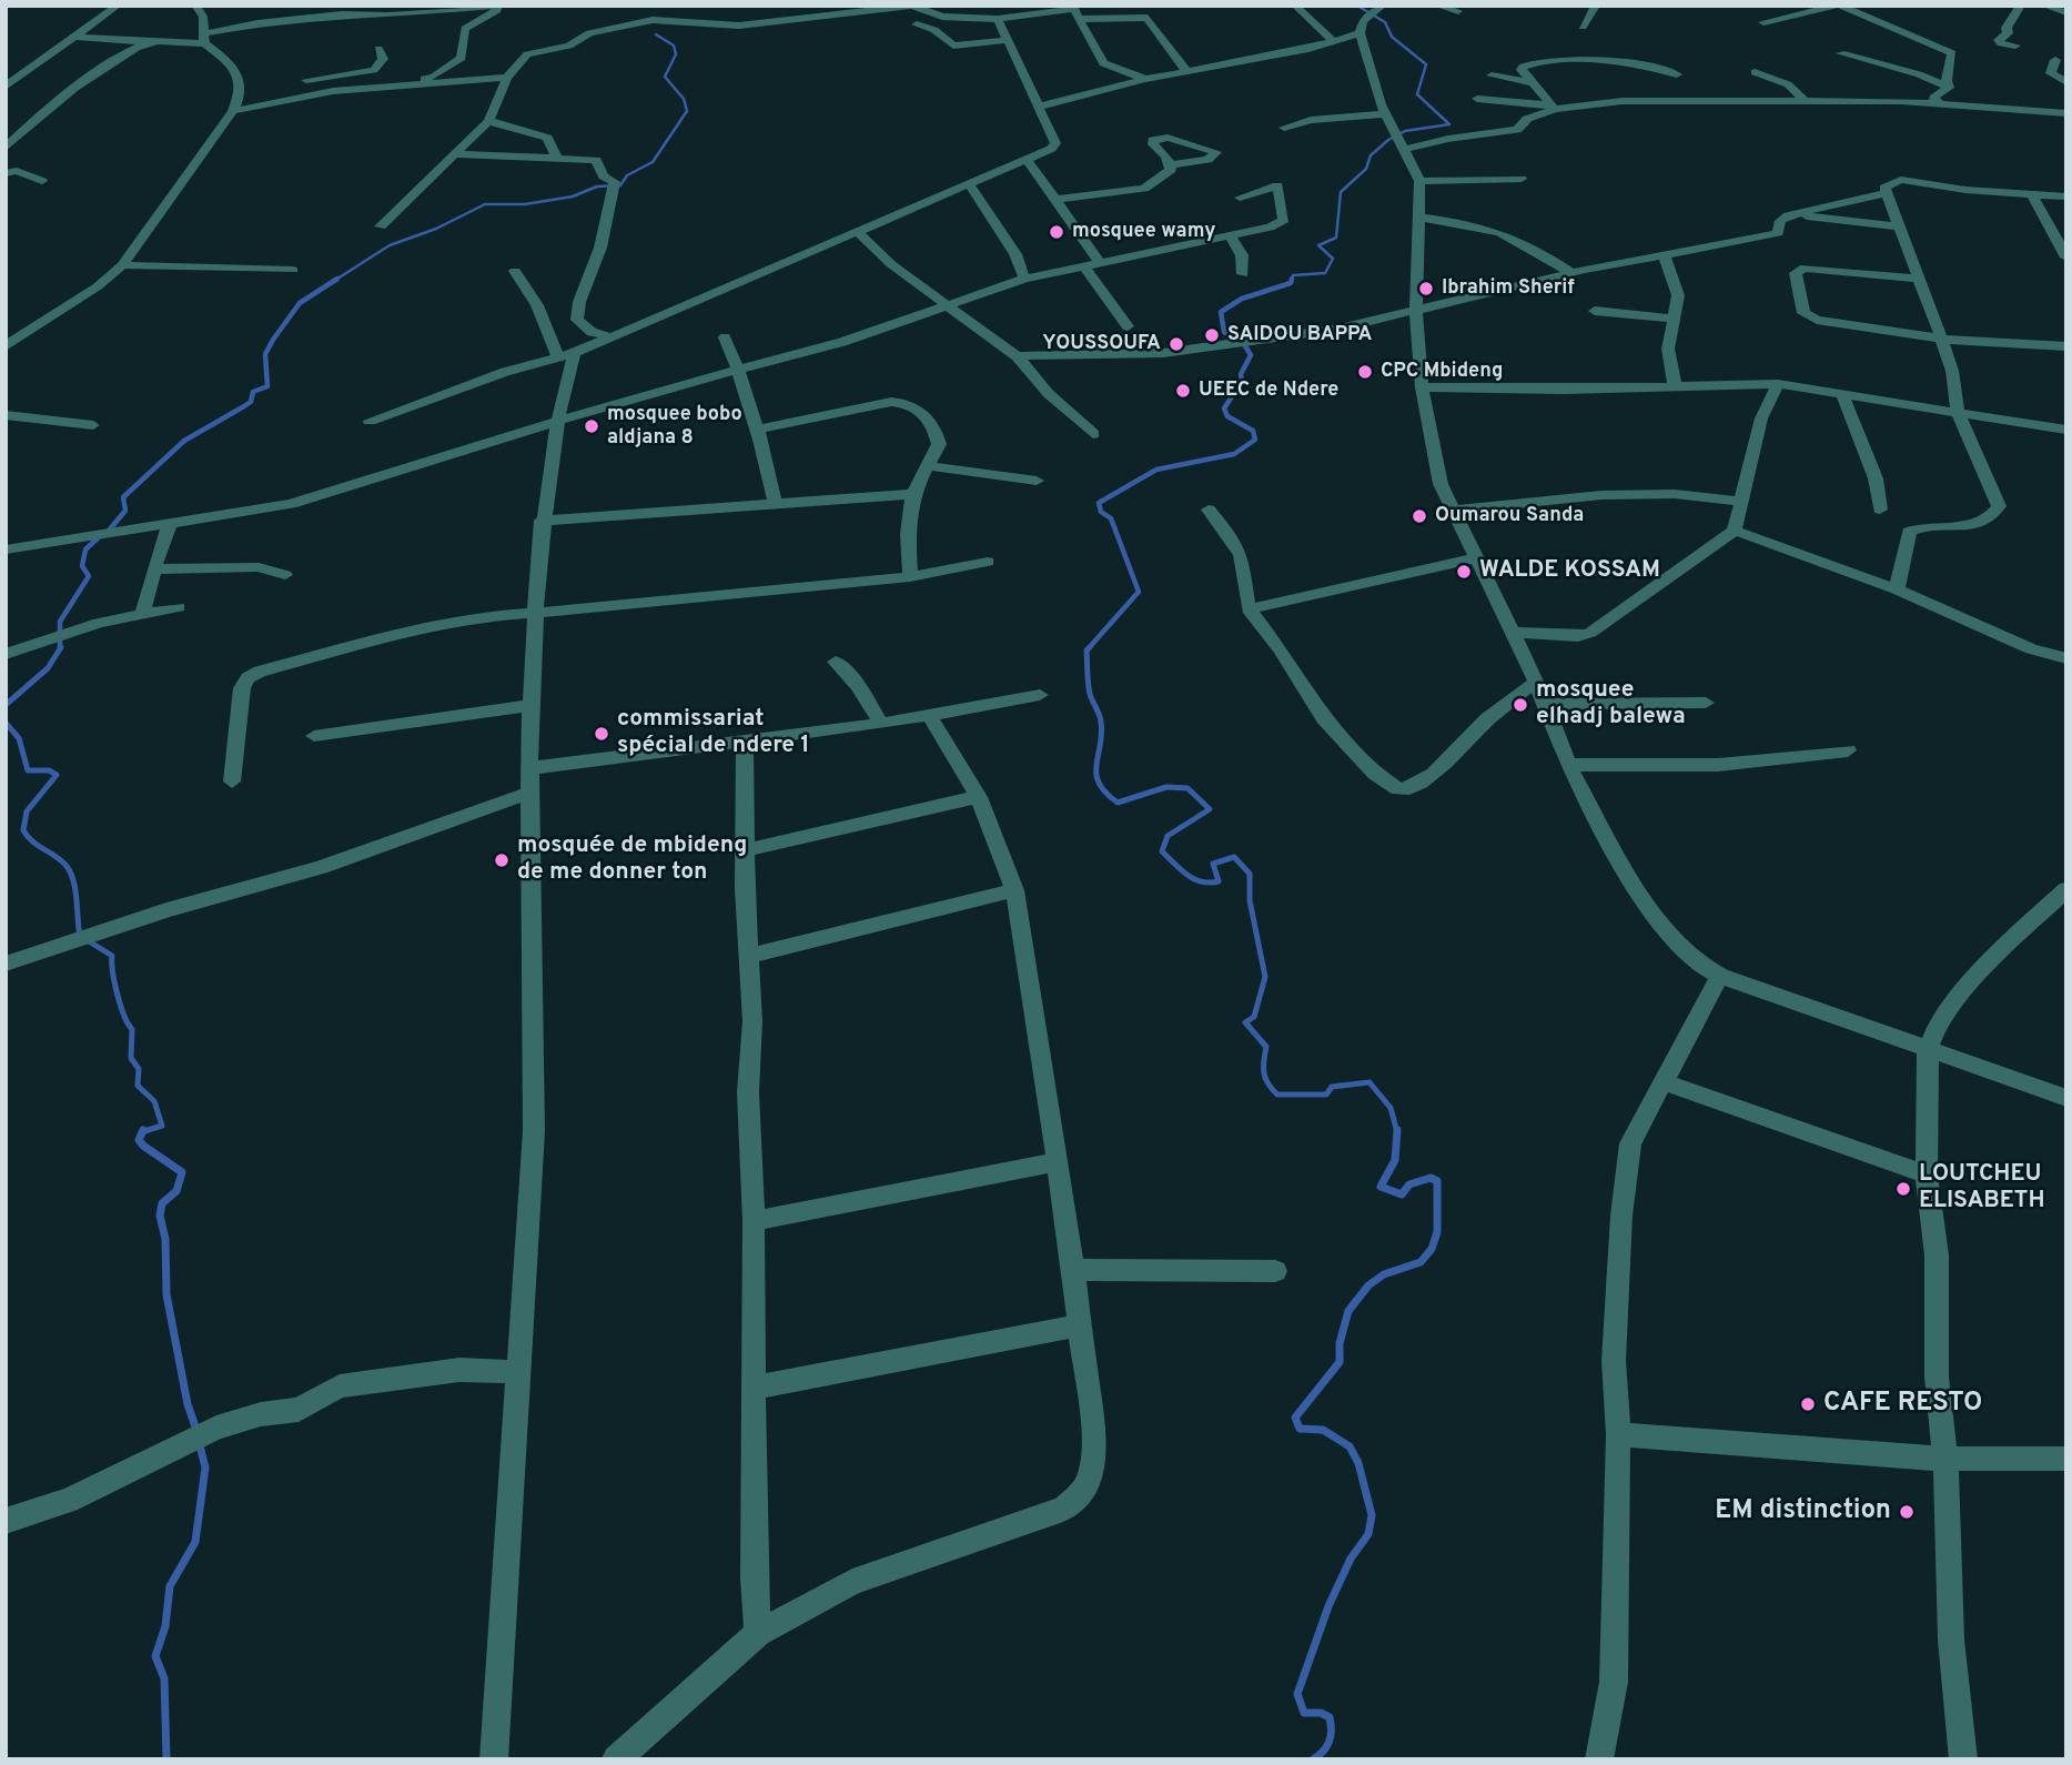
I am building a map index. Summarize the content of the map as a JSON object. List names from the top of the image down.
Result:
{
  "places": [
    "mosquee wamy",
    "Ibrahim Sherif",
    "SAIDOU BAPPA",
    "YOUSSOUFA",
    "CPC Mbideng",
    "UEEC de Ndere",
    "mosquee bobo aldjana 8",
    "Oumarou Sanda",
    "WALDE KOSSAM",
    "mosquee elhadj balewa",
    "commissariat spécial de ndere 1",
    "mosquée de mbideng de me donner ton",
    "LOUTCHEU ELISABETH",
    "CAFE RESTO",
    "EM distinction"
  ]
}
